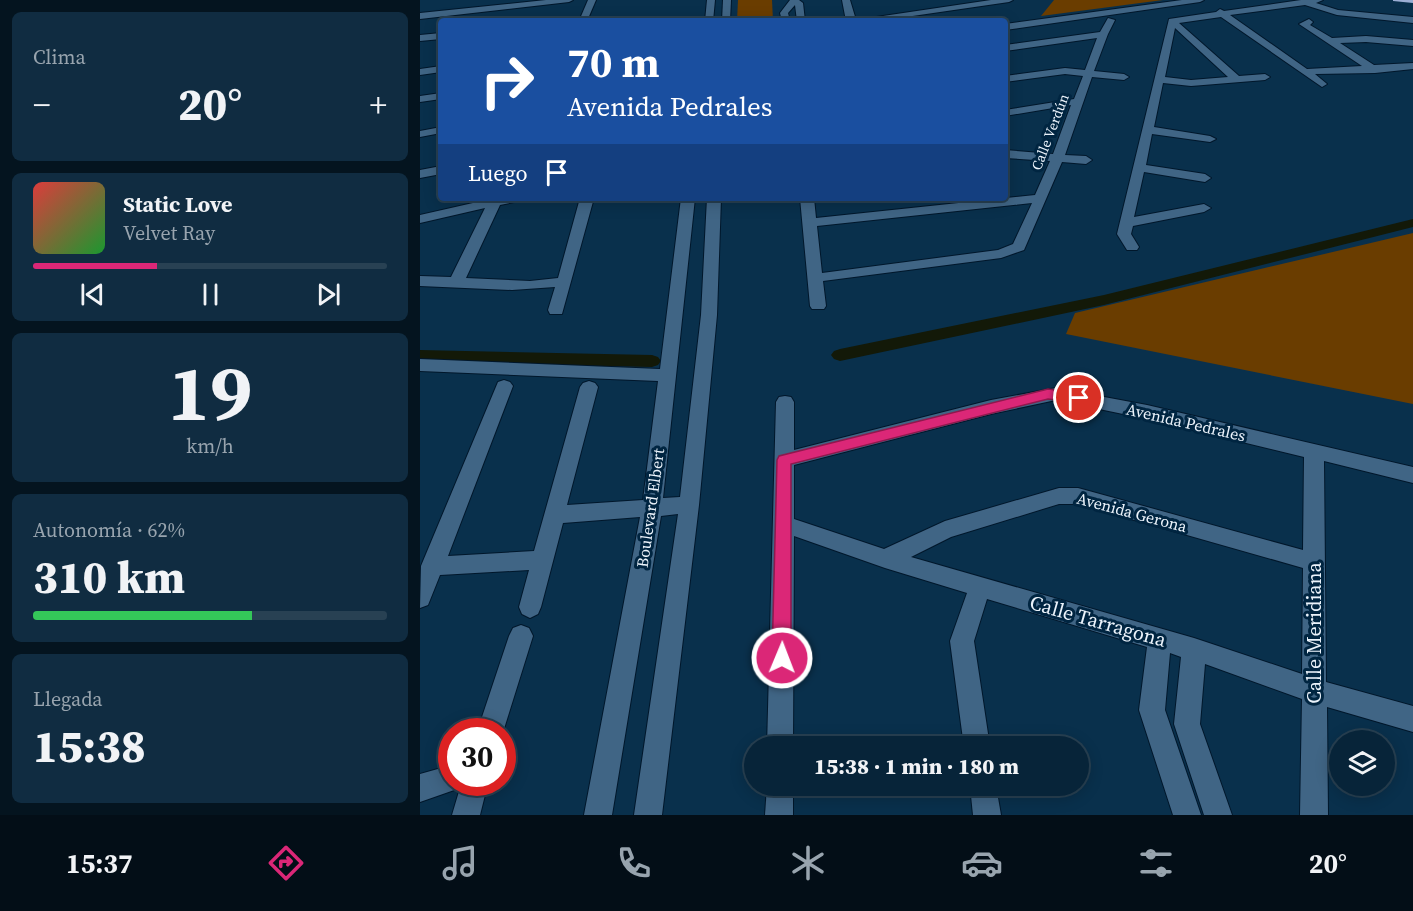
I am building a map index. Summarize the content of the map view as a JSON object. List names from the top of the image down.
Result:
{
  "streets": {
    "street": [
      "Calle Verdún",
      "Avenida Pedrales",
      "Boulevard Elbert",
      "Avenida Gerona",
      "Calle Tarragona",
      "Calle Meridiana"
    ]
  },
  "crossings": [
    ["Avenida Pedrales", "Calle Meridiana"],
    ["Avenida Gerona", "Calle Tarragona"],
    ["Avenida Gerona", "Calle Meridiana"],
    ["Calle Tarragona", "Calle Meridiana"]
  ],
  "page": {
    "tile": [
      "Clima",
      ["19", "km/h"],
      ["Autonomía · 62%", "310 km"],
      ["Llegada", "15:38"]
    ],
    "turn": ["70 m", "Avenida Pedrales"],
    "heat": ["−", "20°", "+"],
    "then": "Luego",
    "song": ["Static Love", "Velvet Ray"],
    "limit": "30",
    "trip": "15:38 · 1 min · 180 m",
    "tabs": ["15:37", "20°"]
  }
}
